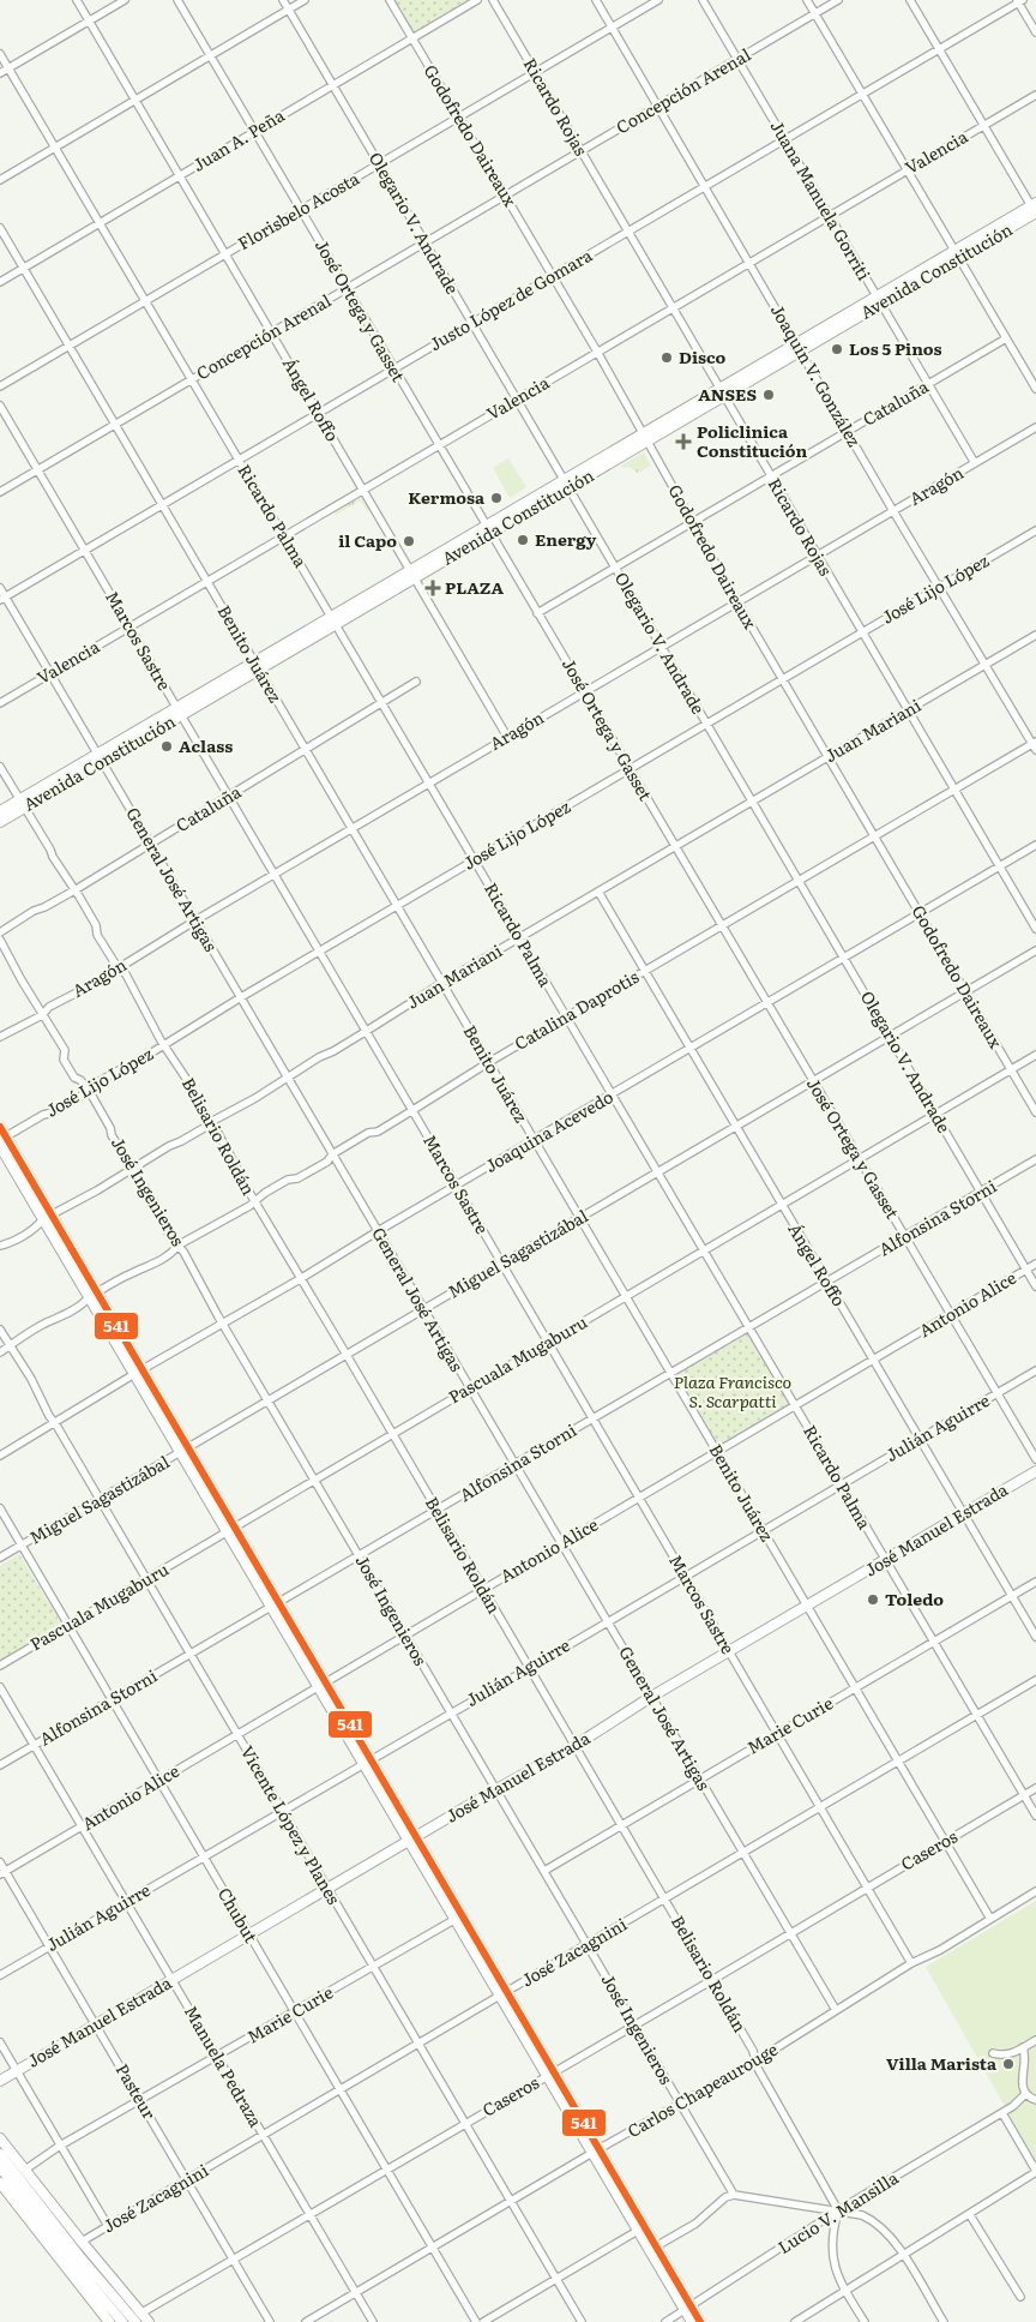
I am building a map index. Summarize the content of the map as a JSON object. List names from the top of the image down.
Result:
{
  "streets": {
    "main road": ["Avenida Constitución", "José Manuel Estrada"],
    "street": [
      "Concepción Arenal",
      "Ricardo Rojas",
      "Godofredo Daireaux",
      "Juan A. Peña",
      "Valencia",
      "Juana Manuela Gorriti",
      "Florisbelo Acosta",
      "Olegario V. Andrade",
      "Justo López de Gomara",
      "José Ortega y Gasset",
      "Joaquín V. González",
      "Ángel Roffo",
      "Cataluña",
      "Aragón",
      "Ricardo Palma",
      "José Lijo López",
      "Marcos Sastre",
      "Benito Juárez",
      "Juan Mariani",
      "General José Artigas",
      "Catalina Daprotis",
      "Joaquina Acevedo",
      "Belisario Roldán",
      "José Ingenieros",
      "Alfonsina Storni",
      "Miguel Sagastizábal",
      "Antonio Alice",
      "Pascuala Mugaburu",
      "Julián Aguirre",
      "Marie Curie",
      "Vicente López y Planes",
      "Caseros",
      "Chubut",
      "José Zacagnini",
      "Manuela Pedraza",
      "Carlos Chapeaurouge",
      "Pasteur",
      "Lucio V. Mansilla"
    ]
  },
  "crossings": [
    ["Concepción Arenal", "Ricardo Rojas"],
    ["Concepción Arenal", "Godofredo Daireaux"],
    ["Concepción Arenal", "Juana Manuela Gorriti"],
    ["Concepción Arenal", "Olegario V. Andrade"],
    ["Concepción Arenal", "José Ortega y Gasset"],
    ["Concepción Arenal", "Joaquín V. González"],
    ["Concepción Arenal", "Ángel Roffo"],
    ["Concepción Arenal", "Ricardo Palma"],
    ["Concepción Arenal", "Marcos Sastre"],
    ["Concepción Arenal", "Benito Juárez"],
    ["Ricardo Rojas", "Valencia"],
    ["Ricardo Rojas", "Florisbelo Acosta"],
    ["Ricardo Rojas", "Avenida Constitución"],
    ["Ricardo Rojas", "Justo López de Gomara"],
    ["Ricardo Rojas", "Cataluña"],
    ["Ricardo Rojas", "Aragón"],
    ["Ricardo Rojas", "José Lijo López"],
    ["Ricardo Rojas", "Juan Mariani"],
    ["Ricardo Rojas", "Catalina Daprotis"],
    ["Ricardo Rojas", "Joaquina Acevedo"],
    ["Godofredo Daireaux", "Juan A. Peña"],
    ["Godofredo Daireaux", "Valencia"],
    ["Godofredo Daireaux", "Florisbelo Acosta"],
    ["Godofredo Daireaux", "Avenida Constitución"],
    ["Godofredo Daireaux", "Justo López de Gomara"],
    ["Godofredo Daireaux", "Cataluña"],
    ["Godofredo Daireaux", "Aragón"],
    ["Godofredo Daireaux", "José Lijo López"],
    ["Godofredo Daireaux", "Juan Mariani"],
    ["Godofredo Daireaux", "Catalina Daprotis"],
    ["Godofredo Daireaux", "Joaquina Acevedo"],
    ["Godofredo Daireaux", "Miguel Sagastizábal"],
    ["Godofredo Daireaux", "Pascuala Mugaburu"],
    ["Juan A. Peña", "Olegario V. Andrade"],
    ["Juan A. Peña", "José Ortega y Gasset"],
    ["Juan A. Peña", "Ángel Roffo"],
    ["Juan A. Peña", "Ricardo Palma"],
    ["Juan A. Peña", "Benito Juárez"],
    ["Valencia", "Juana Manuela Gorriti"],
    ["Valencia", "Olegario V. Andrade"],
    ["Valencia", "José Ortega y Gasset"],
    ["Valencia", "Joaquín V. González"],
    ["Valencia", "Ángel Roffo"],
    ["Valencia", "Ricardo Palma"],
    ["Valencia", "Marcos Sastre"],
    ["Valencia", "Benito Juárez"],
    ["Valencia", "General José Artigas"],
    ["Juana Manuela Gorriti", "Avenida Constitución"],
    ["Juana Manuela Gorriti", "Justo López de Gomara"],
    ["Juana Manuela Gorriti", "Cataluña"],
    ["Juana Manuela Gorriti", "Aragón"],
    ["Florisbelo Acosta", "Olegario V. Andrade"],
    ["Florisbelo Acosta", "José Ortega y Gasset"],
    ["Florisbelo Acosta", "Joaquín V. González"],
    ["Florisbelo Acosta", "Ángel Roffo"],
    ["Florisbelo Acosta", "Ricardo Palma"],
    ["Florisbelo Acosta", "Benito Juárez"],
    ["Olegario V. Andrade", "Avenida Constitución"],
    ["Olegario V. Andrade", "Justo López de Gomara"],
    ["Olegario V. Andrade", "Cataluña"],
    ["Olegario V. Andrade", "Aragón"],
    ["Olegario V. Andrade", "José Lijo López"],
    ["Olegario V. Andrade", "Juan Mariani"],
    ["Olegario V. Andrade", "Catalina Daprotis"],
    ["Olegario V. Andrade", "Joaquina Acevedo"],
    ["Olegario V. Andrade", "Alfonsina Storni"],
    ["Olegario V. Andrade", "Miguel Sagastizábal"],
    ["Olegario V. Andrade", "Antonio Alice"],
    ["Olegario V. Andrade", "Pascuala Mugaburu"],
    ["Avenida Constitución", "José Ortega y Gasset"],
    ["Avenida Constitución", "Joaquín V. González"],
    ["Avenida Constitución", "Ángel Roffo"],
    ["Avenida Constitución", "Ricardo Palma"],
    ["Avenida Constitución", "Marcos Sastre"],
    ["Avenida Constitución", "Benito Juárez"],
    ["Avenida Constitución", "General José Artigas"],
    ["Avenida Constitución", "Belisario Roldán"],
    ["Justo López de Gomara", "José Ortega y Gasset"],
    ["Justo López de Gomara", "Joaquín V. González"],
    ["Justo López de Gomara", "Ángel Roffo"],
    ["Justo López de Gomara", "Ricardo Palma"],
    ["Justo López de Gomara", "Marcos Sastre"],
    ["Justo López de Gomara", "Benito Juárez"],
    ["Justo López de Gomara", "General José Artigas"],
    ["José Ortega y Gasset", "Cataluña"],
    ["José Ortega y Gasset", "Aragón"],
    ["José Ortega y Gasset", "José Lijo López"],
    ["José Ortega y Gasset", "Juan Mariani"],
    ["José Ortega y Gasset", "Catalina Daprotis"],
    ["José Ortega y Gasset", "Joaquina Acevedo"],
    ["José Ortega y Gasset", "Alfonsina Storni"],
    ["José Ortega y Gasset", "Miguel Sagastizábal"],
    ["José Ortega y Gasset", "Antonio Alice"],
    ["José Ortega y Gasset", "Pascuala Mugaburu"],
    ["José Ortega y Gasset", "Julián Aguirre"],
    ["Joaquín V. González", "Cataluña"],
    ["Joaquín V. González", "Aragón"],
    ["Joaquín V. González", "José Lijo López"],
    ["Joaquín V. González", "Juan Mariani"],
    ["Joaquín V. González", "Catalina Daprotis"],
    ["Ángel Roffo", "Aragón"],
    ["Ángel Roffo", "Juan Mariani"],
    ["Ángel Roffo", "Catalina Daprotis"],
    ["Ángel Roffo", "Joaquina Acevedo"],
    ["Ángel Roffo", "Alfonsina Storni"],
    ["Ángel Roffo", "Miguel Sagastizábal"],
    ["Ángel Roffo", "Antonio Alice"],
    ["Ángel Roffo", "Pascuala Mugaburu"],
    ["Ángel Roffo", "Julián Aguirre"],
    ["Ángel Roffo", "José Manuel Estrada"],
    ["Ángel Roffo", "Marie Curie"],
    ["Cataluña", "Ricardo Palma"],
    ["Cataluña", "Marcos Sastre"],
    ["Cataluña", "Benito Juárez"],
    ["Cataluña", "General José Artigas"],
    ["Cataluña", "Belisario Roldán"],
    ["Aragón", "Ricardo Palma"],
    ["Aragón", "Marcos Sastre"],
    ["Aragón", "Benito Juárez"],
    ["Aragón", "General José Artigas"],
    ["Aragón", "Belisario Roldán"],
    ["Aragón", "José Ingenieros"],
    ["Ricardo Palma", "José Lijo López"],
    ["Ricardo Palma", "Juan Mariani"],
    ["Ricardo Palma", "Catalina Daprotis"],
    ["Ricardo Palma", "Joaquina Acevedo"],
    ["Ricardo Palma", "Alfonsina Storni"],
    ["Ricardo Palma", "Miguel Sagastizábal"],
    ["Ricardo Palma", "Antonio Alice"],
    ["Ricardo Palma", "Pascuala Mugaburu"],
    ["Ricardo Palma", "Julián Aguirre"],
    ["Ricardo Palma", "José Manuel Estrada"],
    ["Ricardo Palma", "Marie Curie"],
    ["Ricardo Palma", "Caseros"],
    ["Ricardo Palma", "José Zacagnini"],
    ["José Lijo López", "Marcos Sastre"],
    ["José Lijo López", "Benito Juárez"],
    ["José Lijo López", "General José Artigas"],
    ["José Lijo López", "Belisario Roldán"],
    ["José Lijo López", "José Ingenieros"],
    ["Marcos Sastre", "Juan Mariani"],
    ["Marcos Sastre", "Catalina Daprotis"],
    ["Marcos Sastre", "Joaquina Acevedo"],
    ["Marcos Sastre", "Alfonsina Storni"],
    ["Marcos Sastre", "Miguel Sagastizábal"],
    ["Marcos Sastre", "Antonio Alice"],
    ["Marcos Sastre", "Pascuala Mugaburu"],
    ["Marcos Sastre", "Julián Aguirre"],
    ["Marcos Sastre", "José Manuel Estrada"],
    ["Marcos Sastre", "Marie Curie"],
    ["Marcos Sastre", "Caseros"],
    ["Marcos Sastre", "José Zacagnini"],
    ["Marcos Sastre", "Carlos Chapeaurouge"],
    ["Benito Juárez", "Juan Mariani"],
    ["Benito Juárez", "Catalina Daprotis"],
    ["Benito Juárez", "Joaquina Acevedo"],
    ["Benito Juárez", "Alfonsina Storni"],
    ["Benito Juárez", "Miguel Sagastizábal"],
    ["Benito Juárez", "Antonio Alice"],
    ["Benito Juárez", "Pascuala Mugaburu"],
    ["Benito Juárez", "Julián Aguirre"],
    ["Benito Juárez", "José Manuel Estrada"],
    ["Benito Juárez", "Marie Curie"],
    ["Benito Juárez", "Caseros"],
    ["Benito Juárez", "José Zacagnini"],
    ["Benito Juárez", "Carlos Chapeaurouge"],
    ["Juan Mariani", "General José Artigas"],
    ["Juan Mariani", "Belisario Roldán"],
    ["Juan Mariani", "José Ingenieros"],
    ["General José Artigas", "Catalina Daprotis"],
    ["General José Artigas", "Joaquina Acevedo"],
    ["General José Artigas", "Alfonsina Storni"],
    ["General José Artigas", "Miguel Sagastizábal"],
    ["General José Artigas", "Antonio Alice"],
    ["General José Artigas", "Pascuala Mugaburu"],
    ["General José Artigas", "Julián Aguirre"],
    ["General José Artigas", "José Manuel Estrada"],
    ["General José Artigas", "Marie Curie"],
    ["General José Artigas", "Caseros"],
    ["General José Artigas", "José Zacagnini"],
    ["General José Artigas", "Carlos Chapeaurouge"],
    ["Catalina Daprotis", "Belisario Roldán"],
    ["Catalina Daprotis", "José Ingenieros"],
    ["Catalina Daprotis", "Vicente López y Planes"],
    ["Joaquina Acevedo", "Belisario Roldán"],
    ["Joaquina Acevedo", "José Ingenieros"],
    ["Joaquina Acevedo", "Vicente López y Planes"],
    ["Belisario Roldán", "Alfonsina Storni"],
    ["Belisario Roldán", "Miguel Sagastizábal"],
    ["Belisario Roldán", "Antonio Alice"],
    ["Belisario Roldán", "Pascuala Mugaburu"],
    ["Belisario Roldán", "Julián Aguirre"],
    ["Belisario Roldán", "José Manuel Estrada"],
    ["Belisario Roldán", "Marie Curie"],
    ["Belisario Roldán", "Caseros"],
    ["Belisario Roldán", "José Zacagnini"],
    ["Belisario Roldán", "Carlos Chapeaurouge"],
    ["Belisario Roldán", "Lucio V. Mansilla"],
    ["José Ingenieros", "Alfonsina Storni"],
    ["José Ingenieros", "Miguel Sagastizábal"],
    ["José Ingenieros", "Antonio Alice"],
    ["José Ingenieros", "Pascuala Mugaburu"],
    ["José Ingenieros", "Julián Aguirre"],
    ["José Ingenieros", "José Manuel Estrada"],
    ["José Ingenieros", "Marie Curie"],
    ["José Ingenieros", "Caseros"],
    ["José Ingenieros", "José Zacagnini"],
    ["José Ingenieros", "Carlos Chapeaurouge"],
    ["Alfonsina Storni", "Vicente López y Planes"],
    ["Alfonsina Storni", "Chubut"],
    ["Alfonsina Storni", "Manuela Pedraza"],
    ["Miguel Sagastizábal", "Vicente López y Planes"],
    ["Miguel Sagastizábal", "Chubut"],
    ["Antonio Alice", "Vicente López y Planes"],
    ["Antonio Alice", "Chubut"],
    ["Antonio Alice", "Manuela Pedraza"],
    ["Antonio Alice", "Pasteur"],
    ["Pascuala Mugaburu", "Vicente López y Planes"],
    ["Pascuala Mugaburu", "Chubut"],
    ["Julián Aguirre", "Vicente López y Planes"],
    ["Julián Aguirre", "Chubut"],
    ["Julián Aguirre", "Manuela Pedraza"],
    ["Julián Aguirre", "Pasteur"],
    ["José Manuel Estrada", "Vicente López y Planes"],
    ["José Manuel Estrada", "Chubut"],
    ["José Manuel Estrada", "Manuela Pedraza"],
    ["José Manuel Estrada", "Pasteur"],
    ["Marie Curie", "Vicente López y Planes"],
    ["Marie Curie", "Chubut"],
    ["Marie Curie", "Manuela Pedraza"],
    ["Marie Curie", "Pasteur"],
    ["Vicente López y Planes", "Caseros"],
    ["Vicente López y Planes", "José Zacagnini"],
    ["Vicente López y Planes", "Carlos Chapeaurouge"],
    ["Caseros", "Chubut"],
    ["Caseros", "Manuela Pedraza"],
    ["Caseros", "Pasteur"],
    ["Chubut", "José Zacagnini"],
    ["Chubut", "Carlos Chapeaurouge"],
    ["José Zacagnini", "Manuela Pedraza"],
    ["José Zacagnini", "Pasteur"],
    ["Manuela Pedraza", "Carlos Chapeaurouge"]
  ],
  "parks": ["Plaza Francisco S. Scarpatti"],
  "places": {
    "other": [
      "Los 5 Pinos",
      "Disco",
      "ANSES",
      "Kermosa",
      "Energy",
      "il Capo",
      "Aclass",
      "Toledo",
      "Villa Marista"
    ],
    "health": ["Policlinica Constitución", "PLAZA"]
  },
  "lines": ["transit line 541"]
}
